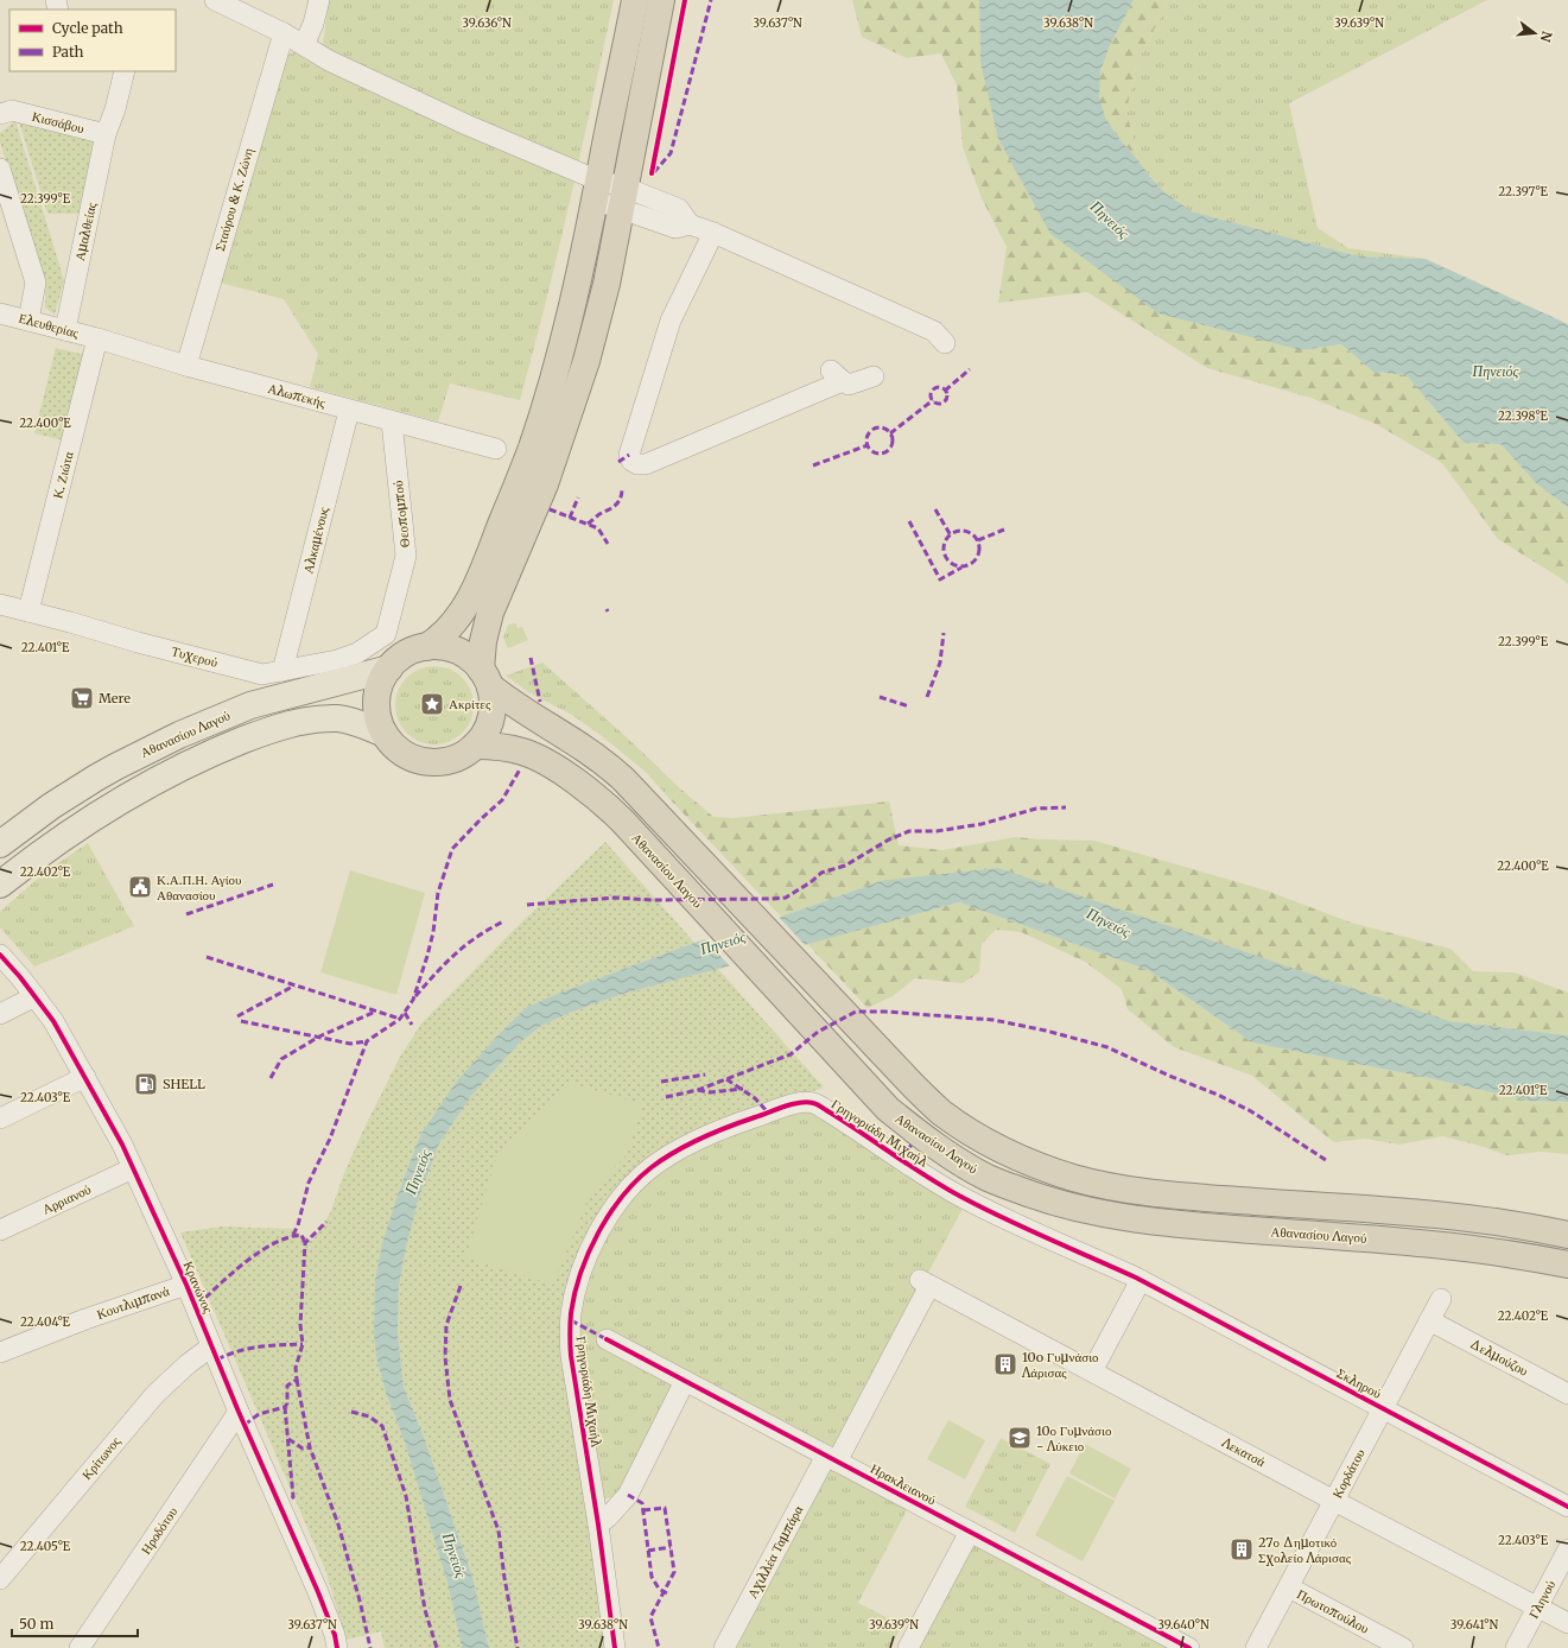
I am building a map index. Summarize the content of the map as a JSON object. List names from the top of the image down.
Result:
{
  "streets": {
    "highway": ["Αθανασίου Λαγού"],
    "street": [
      "Κισσάβου",
      "Σταύρου & Κ. Ζώνη",
      "Αμαλθείας",
      "Ελευθερίας",
      "Αλωπεκής",
      "Κ. Ζιώτα",
      "Θεοπομπού",
      "Αλκαμένους",
      "Τυχερού",
      "Γρηγοριάδη Μιχαήλ",
      "Αρριανού",
      "Κρανώνος",
      "Κουτλιμπανά",
      "Δελμούζου",
      "Σκληρού",
      "Λεκατσά",
      "Κρίτωνος",
      "Κορδάτου",
      "Ηρακλειανού",
      "Ηροδότου",
      "Αχιλλέα Ταμπάρα",
      "Γληνού",
      "Πρωτοπούλου"
    ]
  },
  "crossings": [
    ["Κισσάβου", "Αμαλθείας"],
    ["Σταύρου & Κ. Ζώνη", "Αλωπεκής"],
    ["Αμαλθείας", "Ελευθερίας"],
    ["Ελευθερίας", "Αλωπεκής"],
    ["Ελευθερίας", "Κ. Ζιώτα"],
    ["Αλωπεκής", "Κ. Ζιώτα"],
    ["Αλωπεκής", "Θεοπομπού"],
    ["Αλωπεκής", "Αλκαμένους"],
    ["Κ. Ζιώτα", "Τυχερού"],
    ["Θεοπομπού", "Τυχερού"],
    ["Αλκαμένους", "Τυχερού"],
    ["Γρηγοριάδη Μιχαήλ", "Σκληρού"],
    ["Αρριανού", "Κρανώνος"],
    ["Κρανώνος", "Κουτλιμπανά"],
    ["Κρανώνος", "Κρίτωνος"],
    ["Κρανώνος", "Ηροδότου"],
    ["Δελμούζου", "Κορδάτου"],
    ["Σκληρού", "Κορδάτου"],
    ["Λεκατσά", "Κορδάτου"],
    ["Λεκατσά", "Αχιλλέα Ταμπάρα"],
    ["Λεκατσά", "Γληνού"],
    ["Κορδάτου", "Πρωτοπούλου"],
    ["Ηρακλειανού", "Αχιλλέα Ταμπάρα"]
  ],
  "water": ["Πηνειός"],
  "places": {
    "supermarket": ["Mere"],
    "place": ["Ακρίτες"],
    "public building": ["Κ.Α.Π.Η. Αγίου Αθανασίου"],
    "fuel station": ["SHELL"],
    "building": ["10o Γυμνάσιο Λάρισας", "27ο Δημοτικό Σχολείο Λάρισας"],
    "school or university": ["10ο Γυμνάσιο - Λύκειο"]
  },
  "legend": ["Cycle path", "Path"],
  "scale_bar": "50 m",
  "north": "right",
  "coordinates": [
    "39.636°N",
    "39.637°N",
    "39.638°N",
    "39.639°N",
    "22.397°E",
    "22.399°E",
    "22.398°E",
    "22.400°E",
    "22.401°E",
    "22.402°E",
    "22.403°E",
    "22.404°E",
    "22.405°E",
    "39.640°N",
    "39.641°N"
  ]
}
